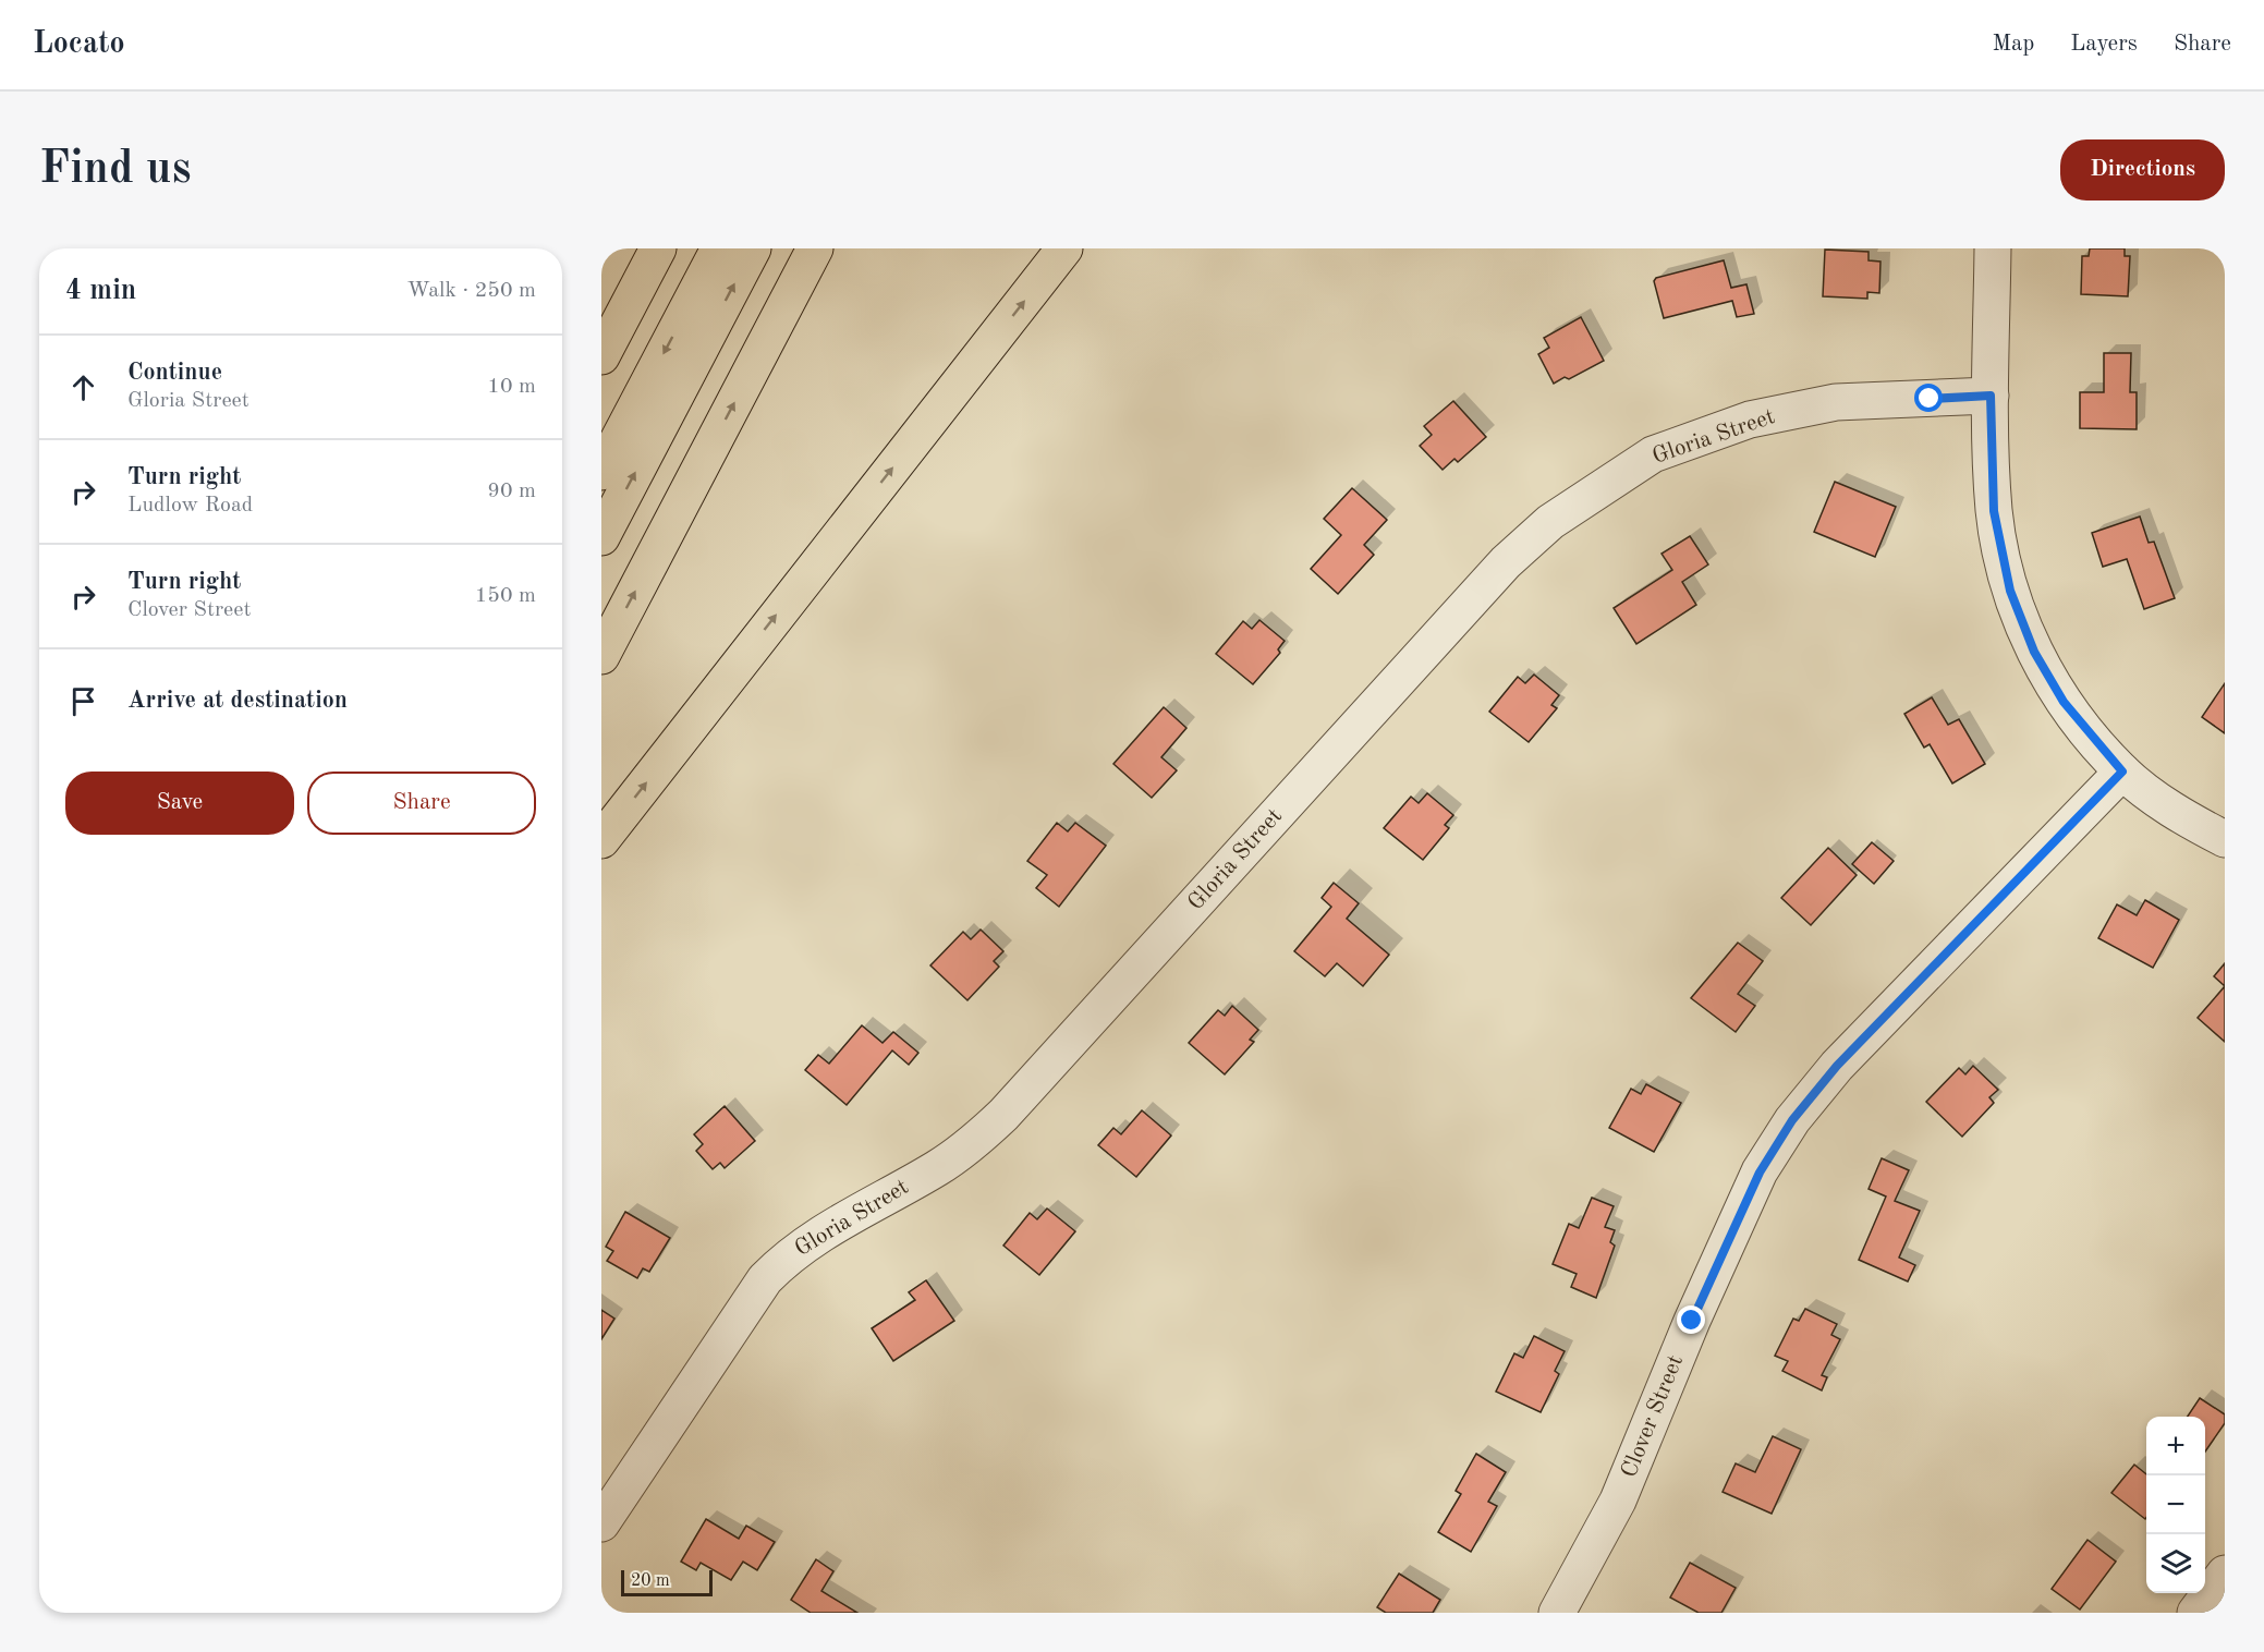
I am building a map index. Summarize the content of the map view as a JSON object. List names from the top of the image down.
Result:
{
  "streets": {
    "street": ["Gloria Street", "Clover Street"]
  },
  "scale_bar": "20 m",
  "page": {
    "header": "Locato",
    "nav": ["Map", "Layers", "Share"],
    "buttons": [
      "Directions",
      ["Save", "Share"]
    ],
    "title": "Find us",
    "heading": ["4 min", "Walk · 250 m"],
    "list": [
      ["Continue", "Gloria Street", "10 m"],
      ["Turn right", "Ludlow Road", "90 m"],
      ["Turn right", "Clover Street", "150 m"],
      "Arrive at destination"
    ],
    "map_buttons": ["+", "−"],
    "scale": "20 m"
  }
}
